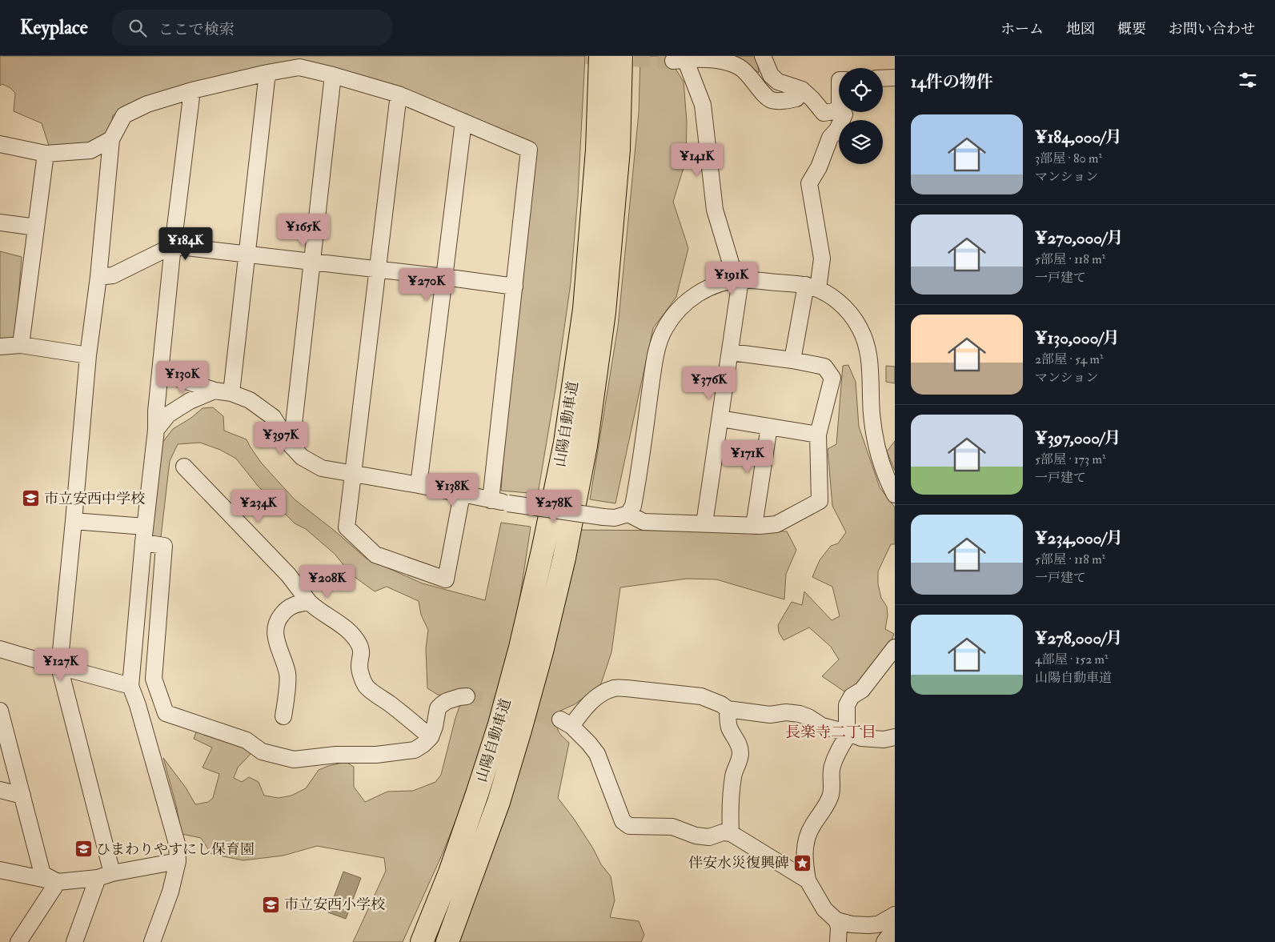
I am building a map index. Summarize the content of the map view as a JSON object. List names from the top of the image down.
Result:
{
  "streets": {
    "highway": ["山陽自動車道"]
  },
  "districts": ["長楽寺二丁目"],
  "places": {
    "school or university": ["市立安西中学校", "ひまわりやすにし保育園", "市立安西小学校"],
    "place": ["伴安水災復興碑"]
  },
  "page": {
    "header": "Keyplace",
    "search": "ここで検索",
    "nav": [
      "ホーム",
      "地図",
      "概要",
      "お問い合わせ"
    ],
    "heading": "14件の物件",
    "list": [
      {
        "name": "¥184,000/月",
        "note": "3部屋 · 80 m² · マンション"
      },
      {
        "name": "¥270,000/月",
        "note": "5部屋 · 118 m² · 一戸建て"
      },
      {
        "name": "¥130,000/月",
        "note": "2部屋 · 54 m² · マンション"
      },
      {
        "name": "¥397,000/月",
        "note": "5部屋 · 173 m² · 一戸建て"
      },
      {
        "name": "¥234,000/月",
        "note": "5部屋 · 118 m² · 一戸建て"
      },
      {
        "name": "¥278,000/月",
        "note": "4部屋 · 152 m² · 山陽自動車道"
      }
    ],
    "price": [
      "¥141K",
      "¥165K",
      "¥184K",
      "¥191K",
      "¥270K",
      "¥130K",
      "¥376K",
      "¥397K",
      "¥171K",
      "¥138K",
      "¥234K",
      "¥278K",
      "¥208K",
      "¥127K"
    ]
  }
}
